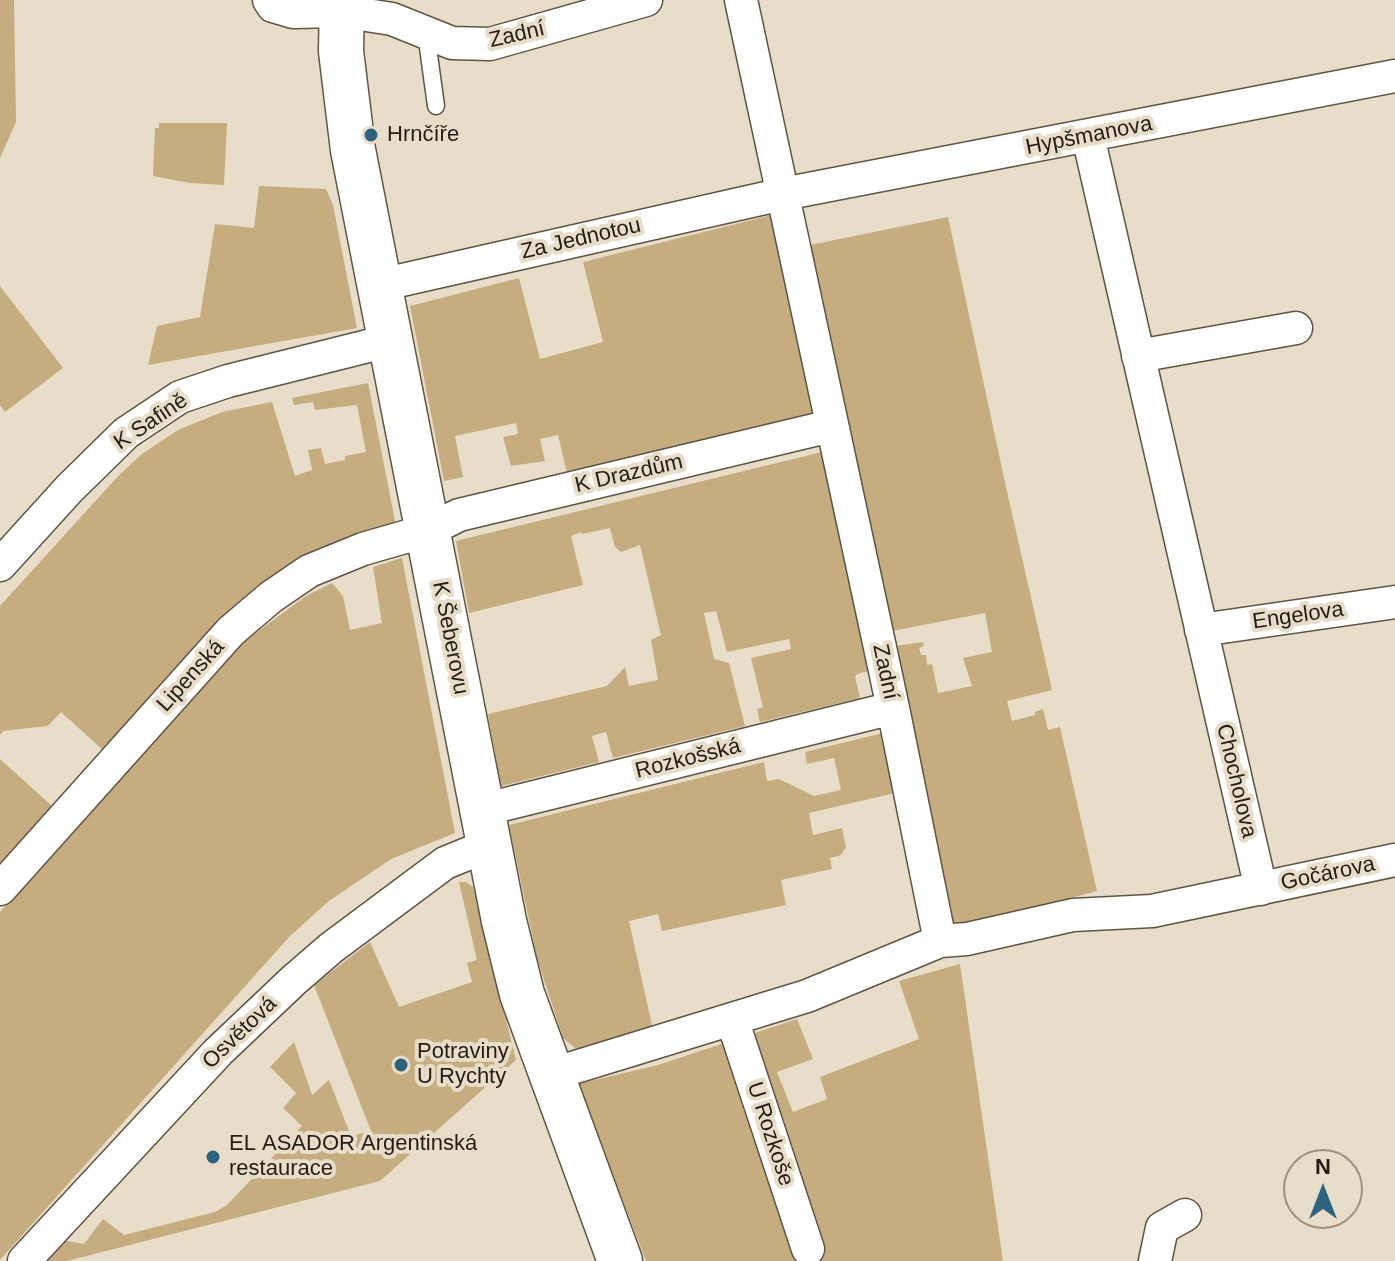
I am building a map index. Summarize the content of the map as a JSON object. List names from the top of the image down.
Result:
{
  "streets": {
    "street": [
      "Zadní",
      "Hypšmanova",
      "Za Jednotou",
      "K Safině",
      "K Drazdům",
      "Engelova",
      "K Šeberovu",
      "Lipenská",
      "Rozkošská",
      "Chocholova",
      "Gočárova",
      "Osvětová",
      "U Rozkoše"
    ]
  },
  "crossings": [
    ["Zadní", "Hypšmanova"],
    ["Zadní", "Za Jednotou"],
    ["Zadní", "K Drazdům"],
    ["Zadní", "K Šeberovu"],
    ["Zadní", "Rozkošská"],
    ["Hypšmanova", "Za Jednotou"],
    ["Hypšmanova", "Chocholova"],
    ["Za Jednotou", "K Šeberovu"],
    ["K Safině", "K Šeberovu"],
    ["K Drazdům", "K Šeberovu"],
    ["K Drazdům", "Lipenská"],
    ["Engelova", "Chocholova"],
    ["K Šeberovu", "Lipenská"],
    ["K Šeberovu", "Rozkošská"],
    ["K Šeberovu", "Osvětová"],
    ["Rozkošská", "Osvětová"],
    ["Chocholova", "Gočárova"]
  ],
  "places": ["Hrnčíře", "Potraviny U Rychty", "EL ASADOR Argentinská restaurace"],
  "north": "top"
}
